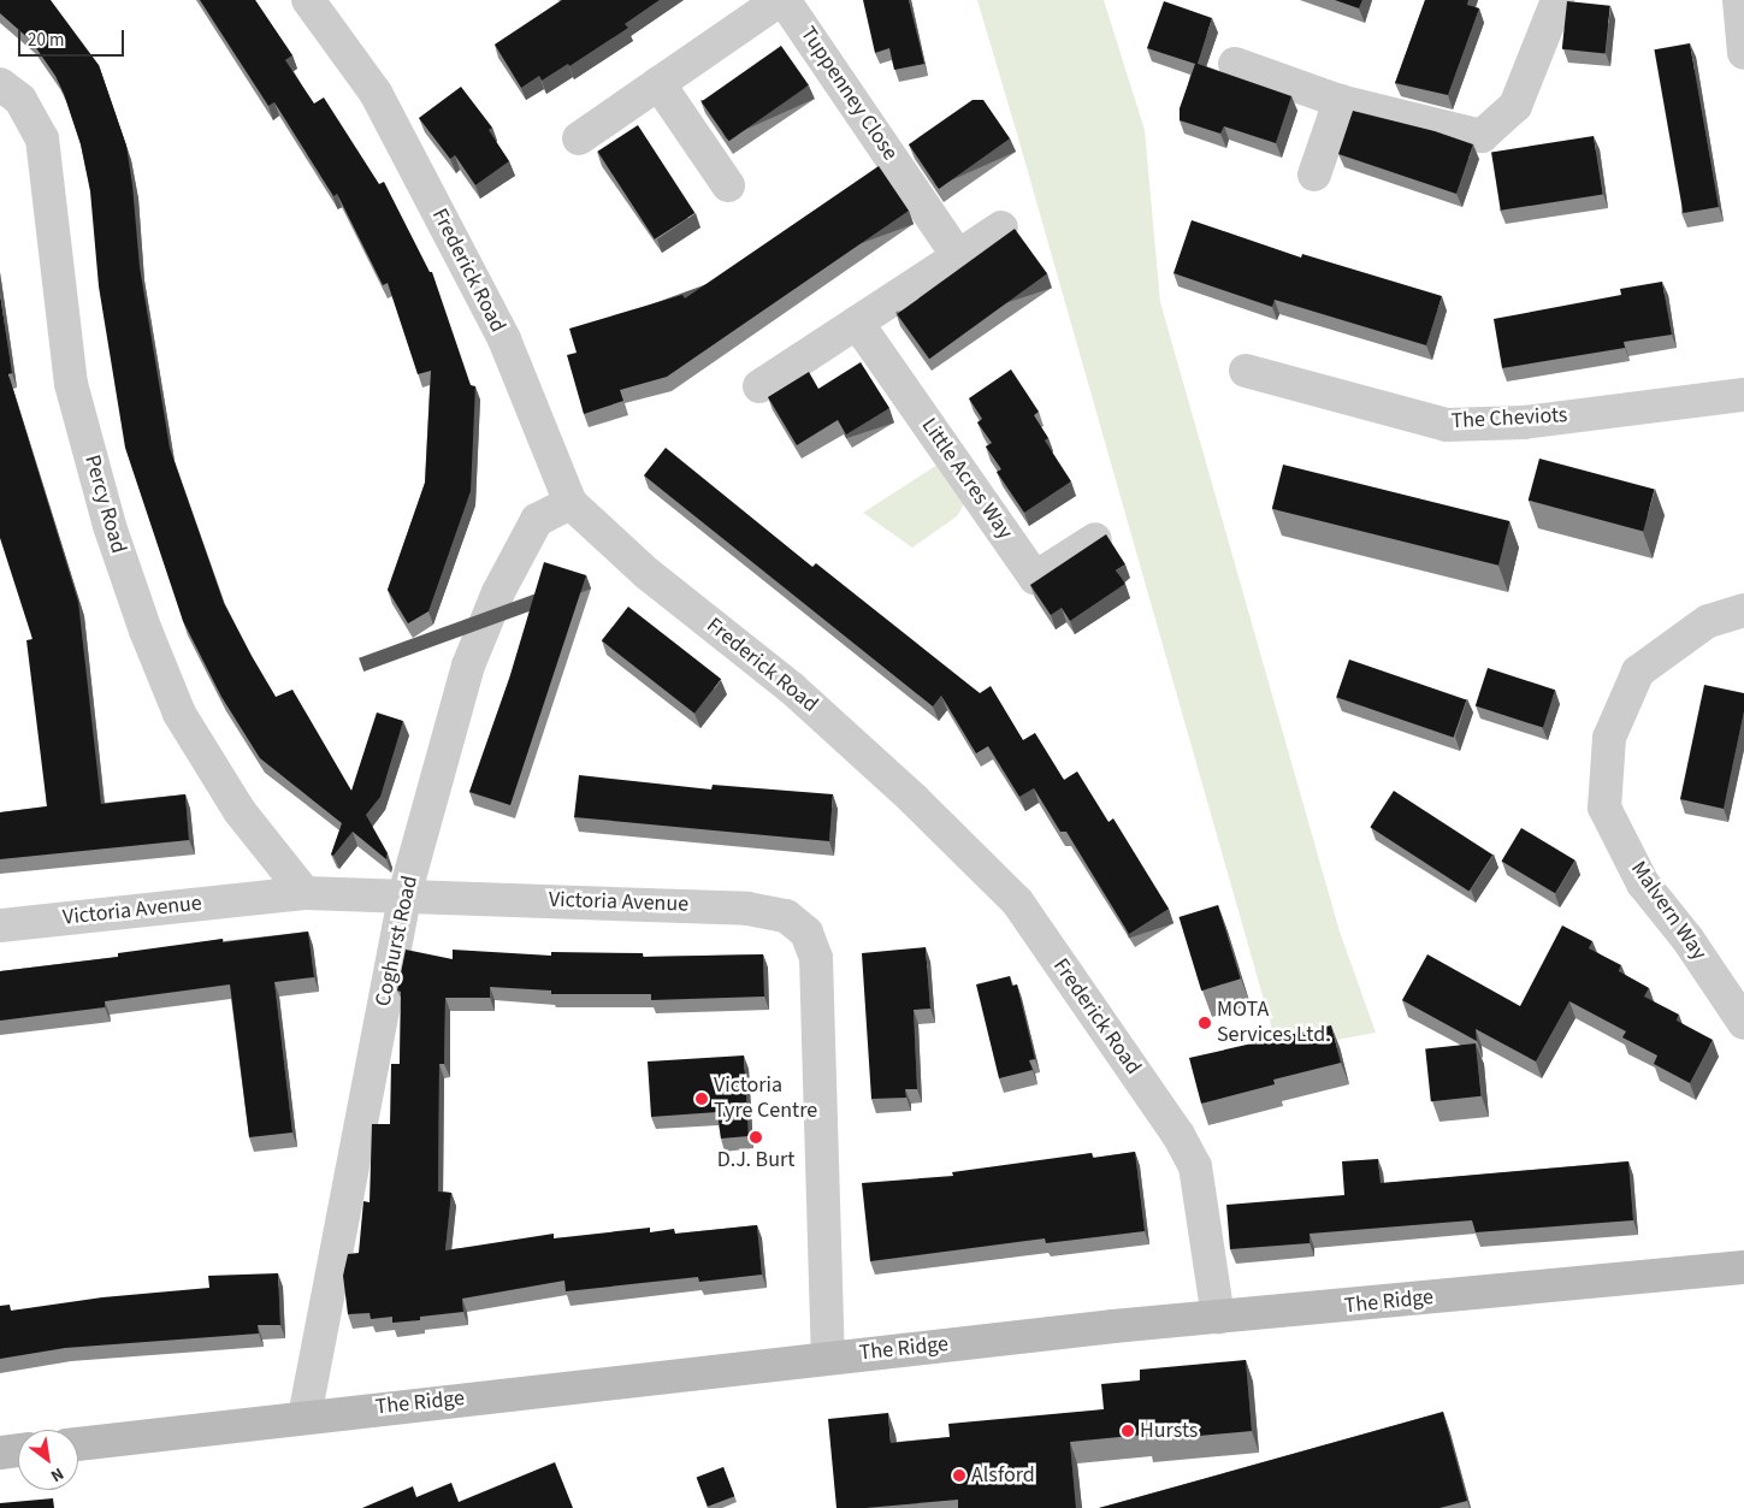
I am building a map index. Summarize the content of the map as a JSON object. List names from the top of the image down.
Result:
{
  "streets": {
    "main road": ["The Ridge"],
    "street": [
      "Tuppenney Close",
      "Frederick Road",
      "The Cheviots",
      "Little Acres Way",
      "Percy Road",
      "Victoria Avenue",
      "Malvern Way",
      "Coghurst Road"
    ]
  },
  "crossings": [
    ["Frederick Road", "Coghurst Road"],
    ["Frederick Road", "The Ridge"],
    ["Percy Road", "Victoria Avenue"],
    ["Victoria Avenue", "Coghurst Road"],
    ["Victoria Avenue", "The Ridge"],
    ["Coghurst Road", "The Ridge"]
  ],
  "places": [
    "MOTA Services Ltd.",
    "Victoria Tyre Centre",
    "D.J. Burt",
    "Hursts",
    "Alsford"
  ],
  "scale_bar": "20 m",
  "north": "bottom right"
}
